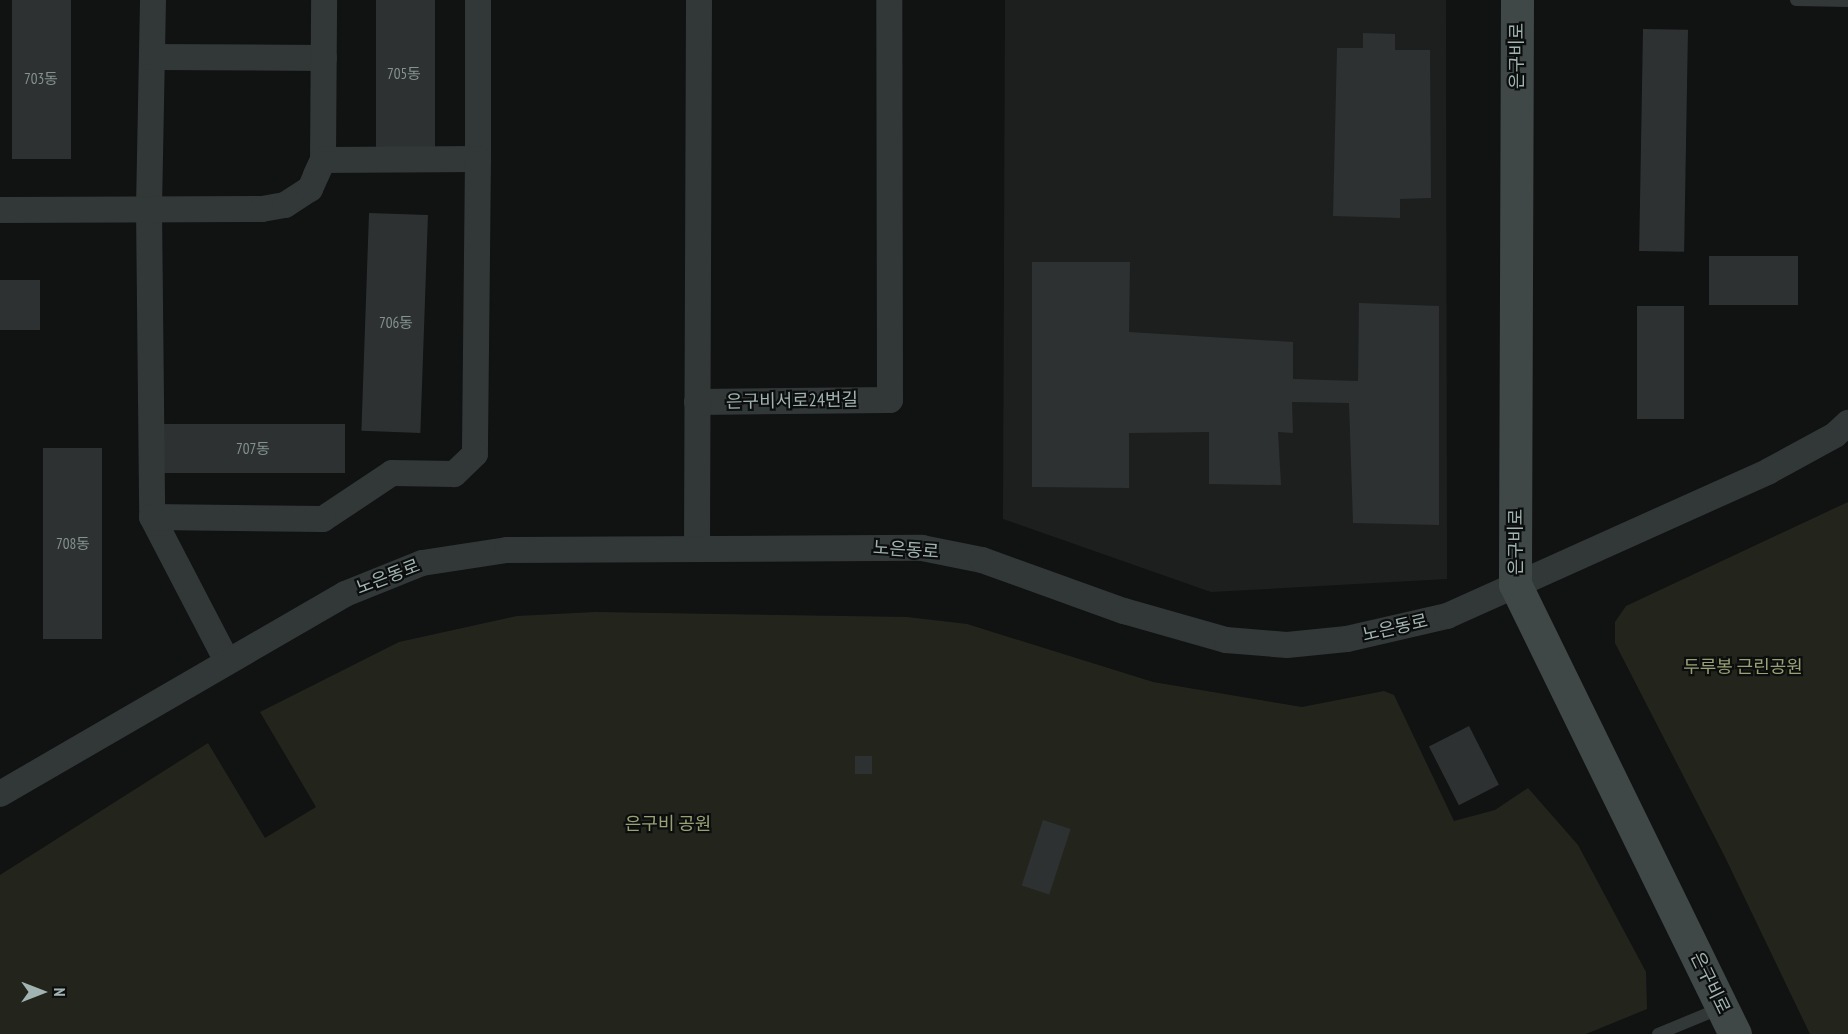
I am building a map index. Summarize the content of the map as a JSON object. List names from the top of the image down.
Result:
{
  "streets": {
    "street": ["은구비로", "은구비서로24번길", "노은동로"]
  },
  "crossings": [
    ["은구비로", "노은동로"]
  ],
  "parks": ["두루봉 근린공원", "은구비 공원"],
  "house_numbers": [
    "705동",
    "703동",
    "706동",
    "707동",
    "708동"
  ],
  "north": "right"
}
